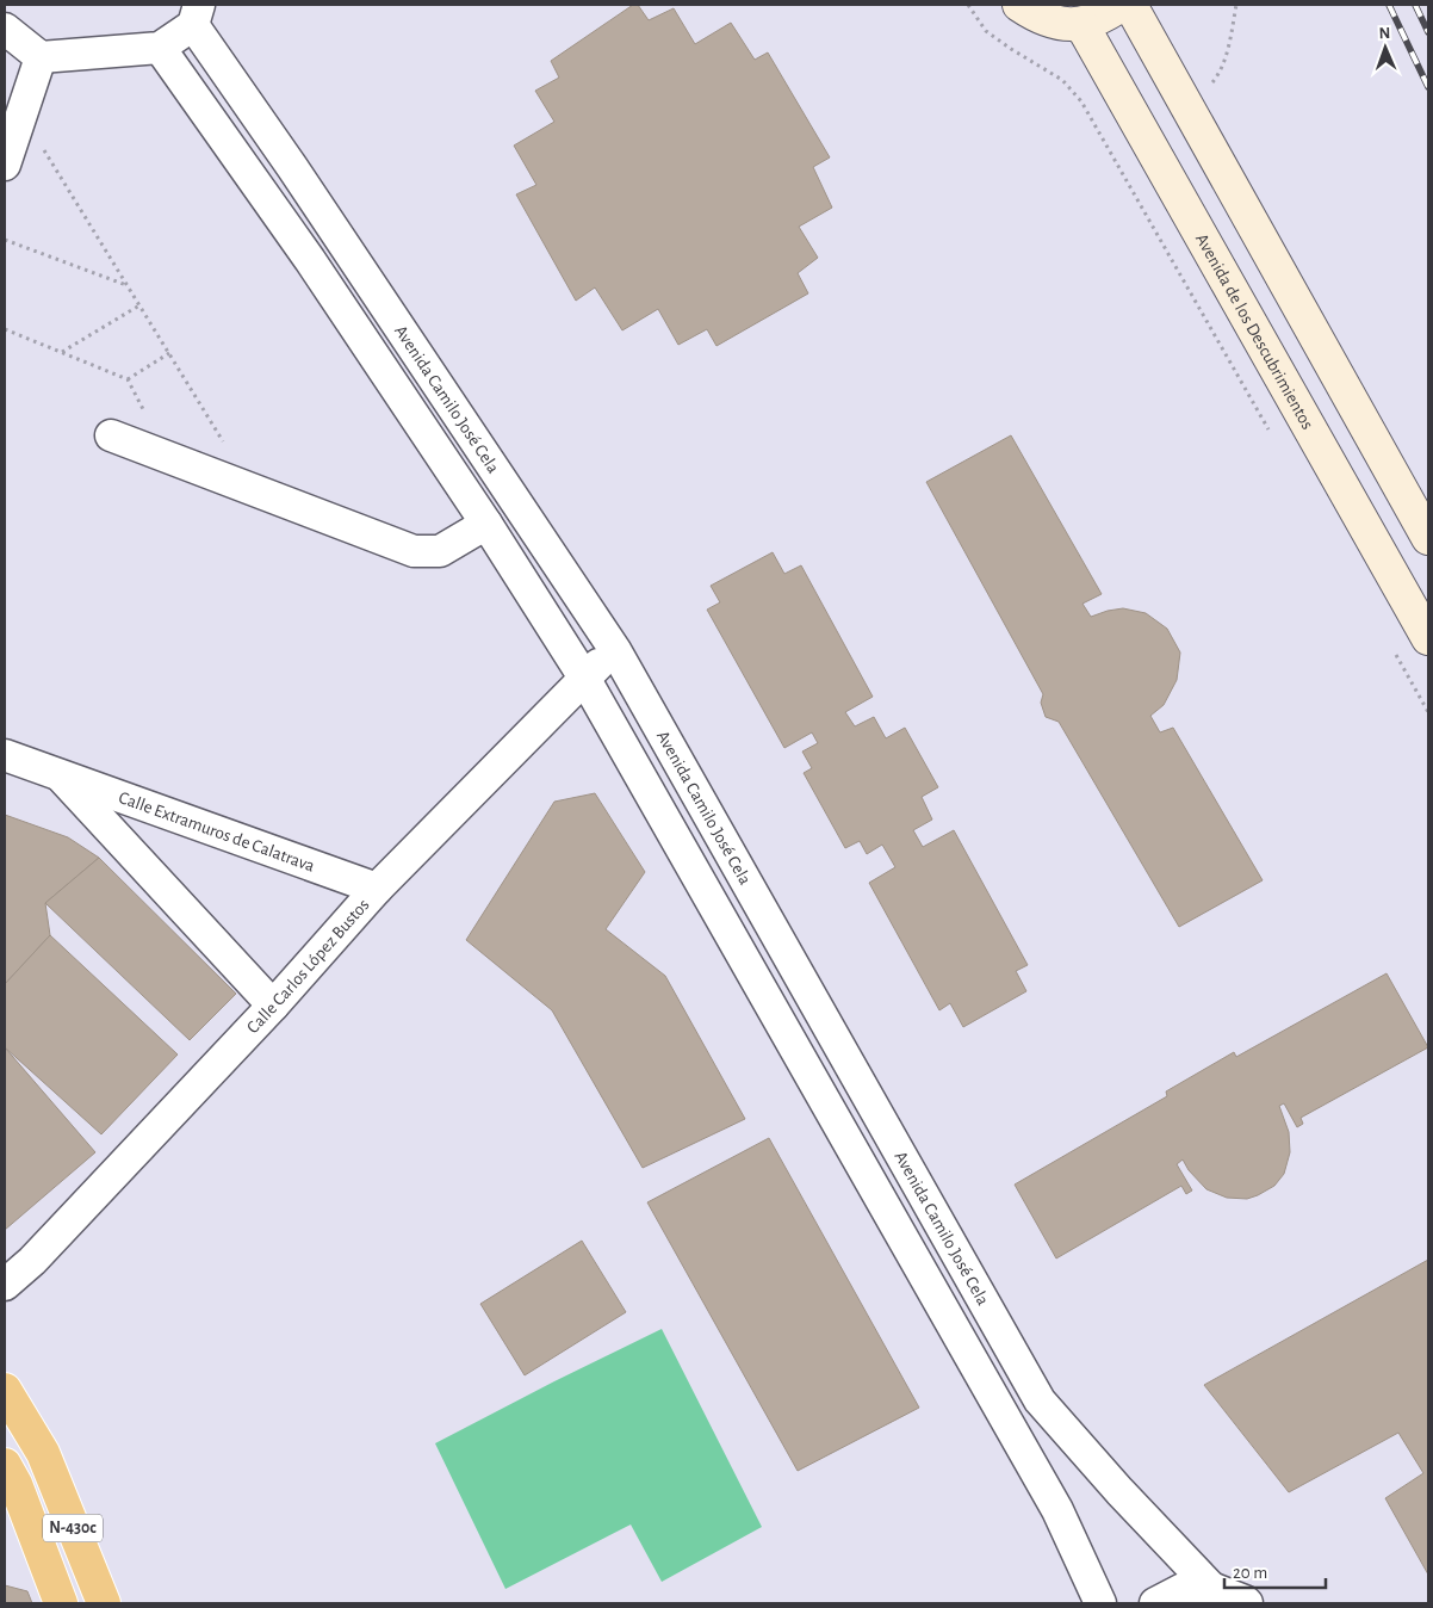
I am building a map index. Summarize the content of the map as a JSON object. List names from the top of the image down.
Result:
{
  "streets": {
    "highway": ["N-430c"],
    "street": [
      "Avenida de los Descubrimientos",
      "Avenida Camilo José Cela",
      "Calle Extramuros de Calatrava",
      "Calle Carlos López Bustos"
    ]
  },
  "crossings": [
    ["Avenida Camilo José Cela", "Calle Carlos López Bustos"],
    ["Calle Extramuros de Calatrava", "Calle Carlos López Bustos"]
  ],
  "scale_bar": "20 m",
  "north": "top"
}
